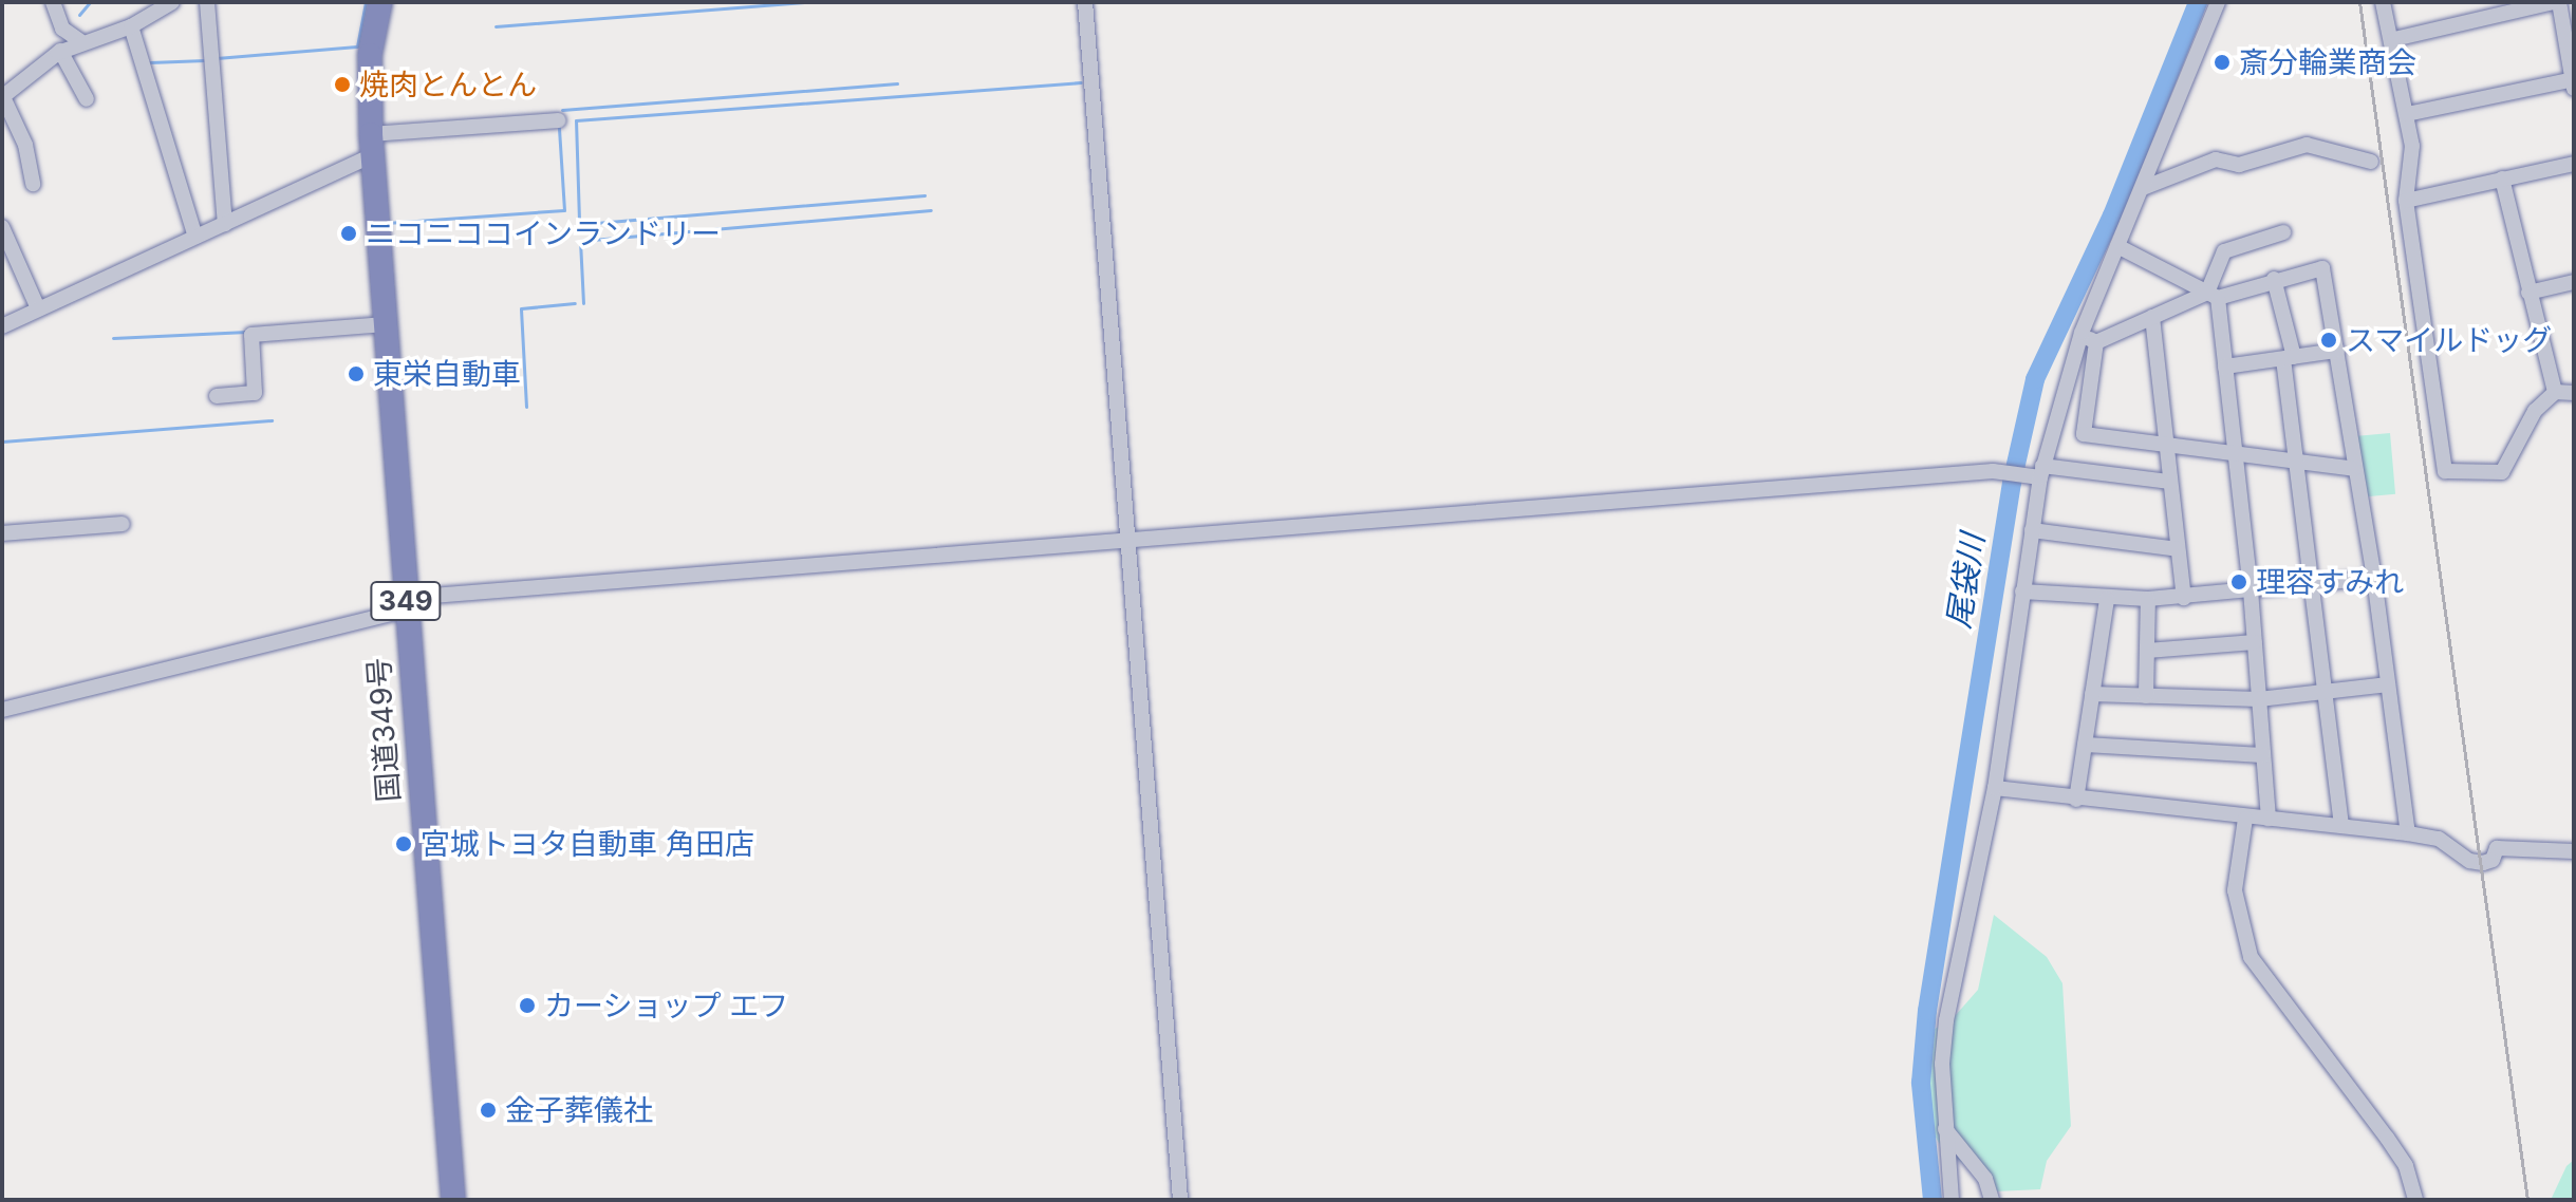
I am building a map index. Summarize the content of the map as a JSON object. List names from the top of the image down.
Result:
{
  "streets": {
    "highway": ["349", "国道349号"]
  },
  "water": ["尾袋川"],
  "places": [
    "斎分輪業商会",
    "焼肉とんとん",
    "ニコニココインランドリー",
    "スマイルドッグ",
    "東栄自動車",
    "理容すみれ",
    "宮城トヨタ自動車 角田店",
    "カーショップ エフ",
    "金子葬儀社"
  ]
}
